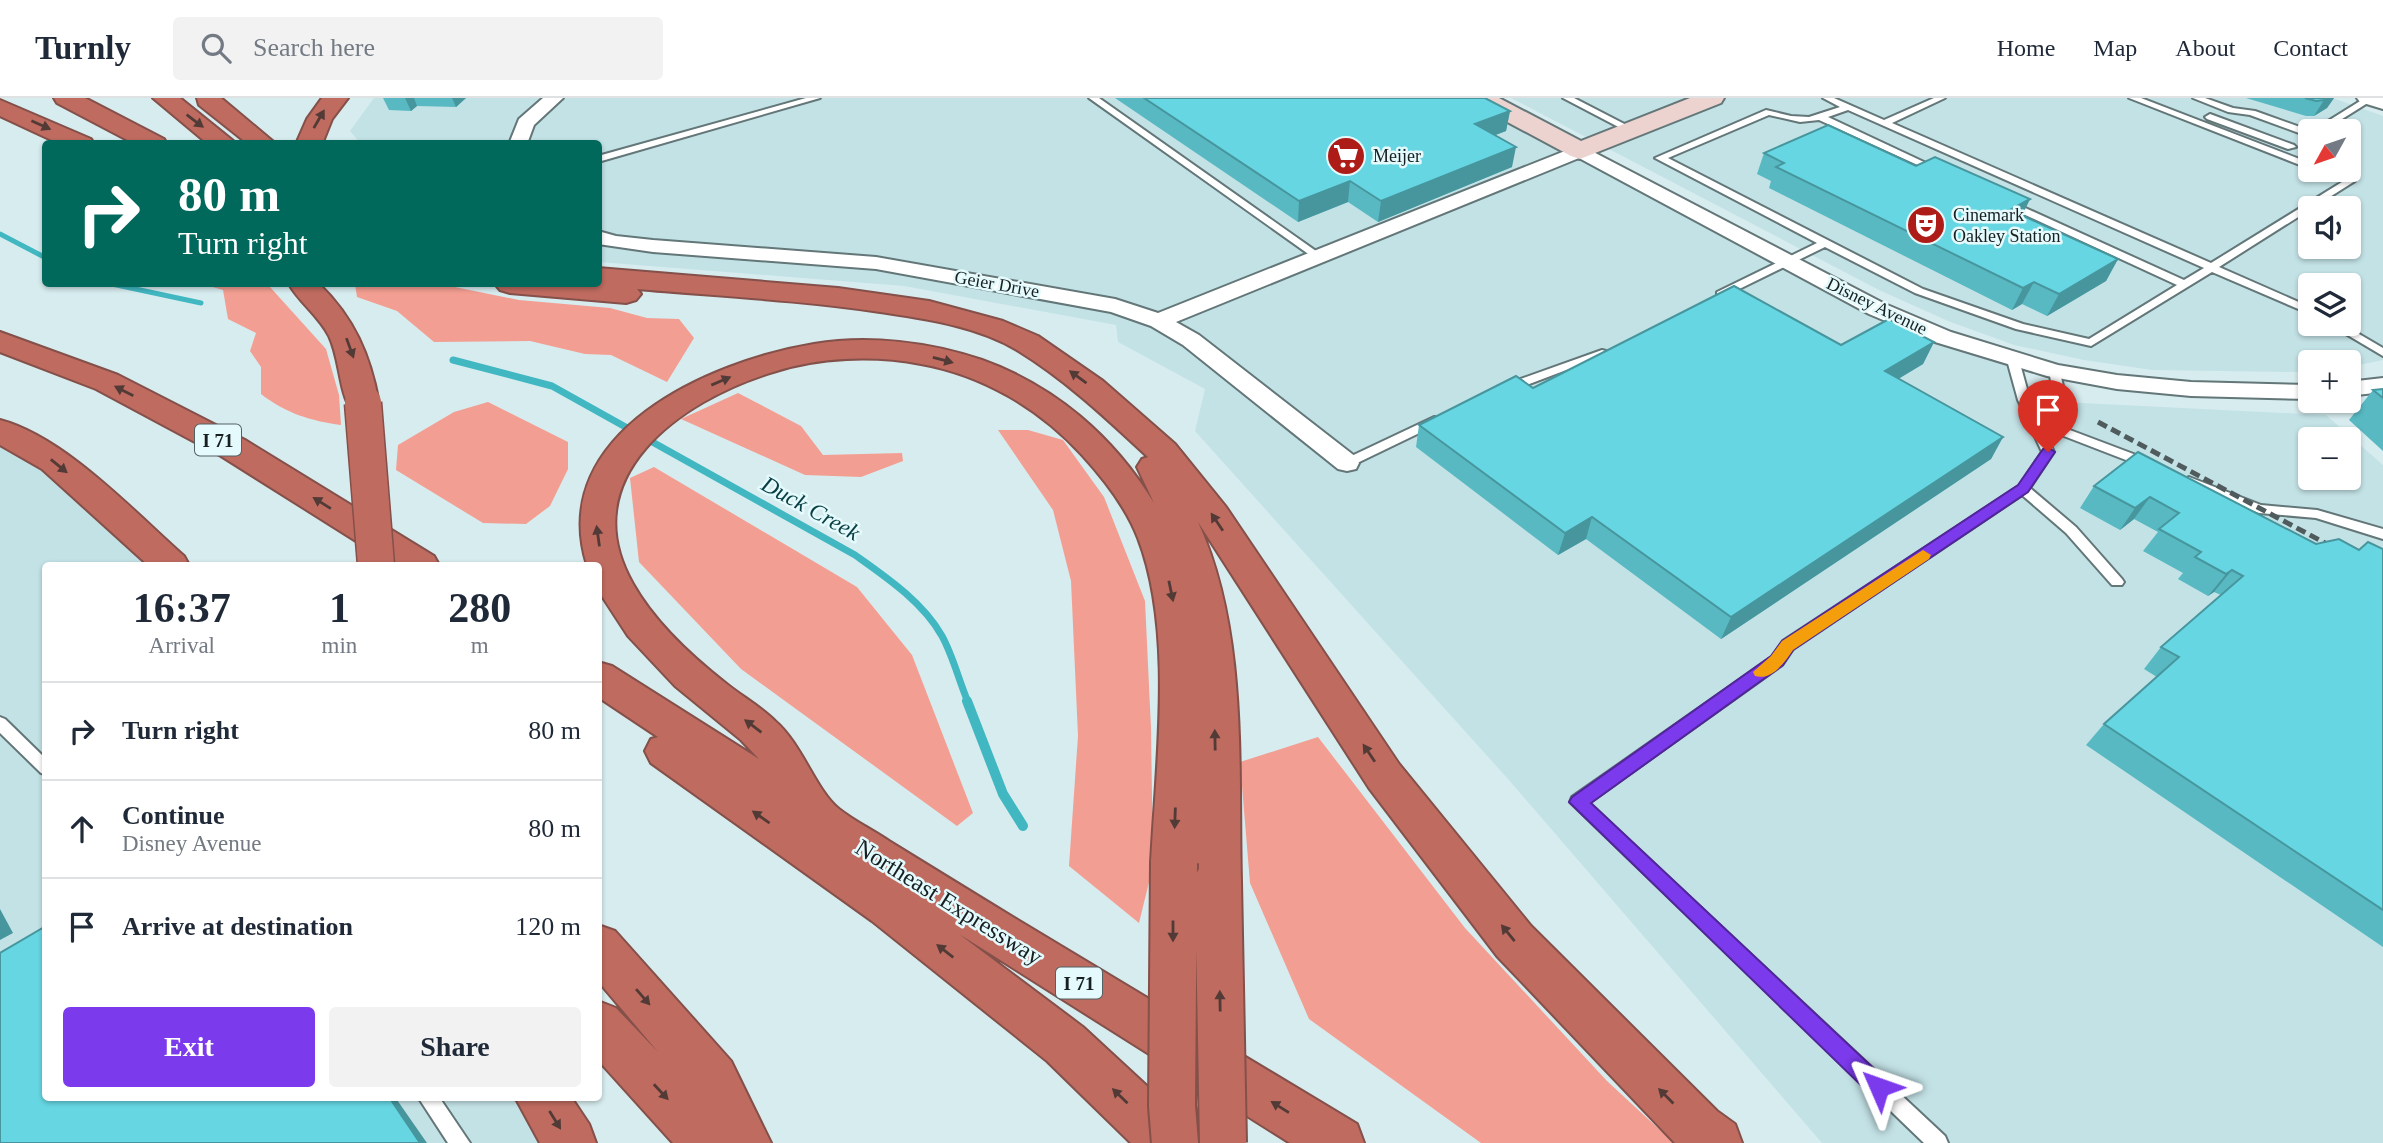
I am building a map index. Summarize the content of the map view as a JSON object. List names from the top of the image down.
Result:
{
  "streets": {
    "highway": ["I 71", "Northeast Expressway"],
    "street": ["Geier Drive", "Disney Avenue"]
  },
  "water": ["Duck Creek"],
  "places": {
    "supermarket": ["Meijer"],
    "theatre": ["Cinemark Oakley Station"]
  },
  "north": "bottom left",
  "page": {
    "header": "Turnly",
    "search": "Search here",
    "nav": [
      "Home",
      "Map",
      "About",
      "Contact"
    ],
    "map_buttons": ["+", "−"],
    "turn": ["80 m", "Turn right"],
    "eta": [
      "16:37",
      "Arrival",
      "1",
      "min",
      "280",
      "m"
    ],
    "list": [
      {
        "name": "Turn right",
        "value": "80 m"
      },
      {
        "name": "Continue",
        "note": "Disney Avenue",
        "value": "80 m"
      },
      {
        "name": "Arrive at destination",
        "value": "120 m"
      }
    ],
    "buttons": ["Exit", "Share"]
  }
}
